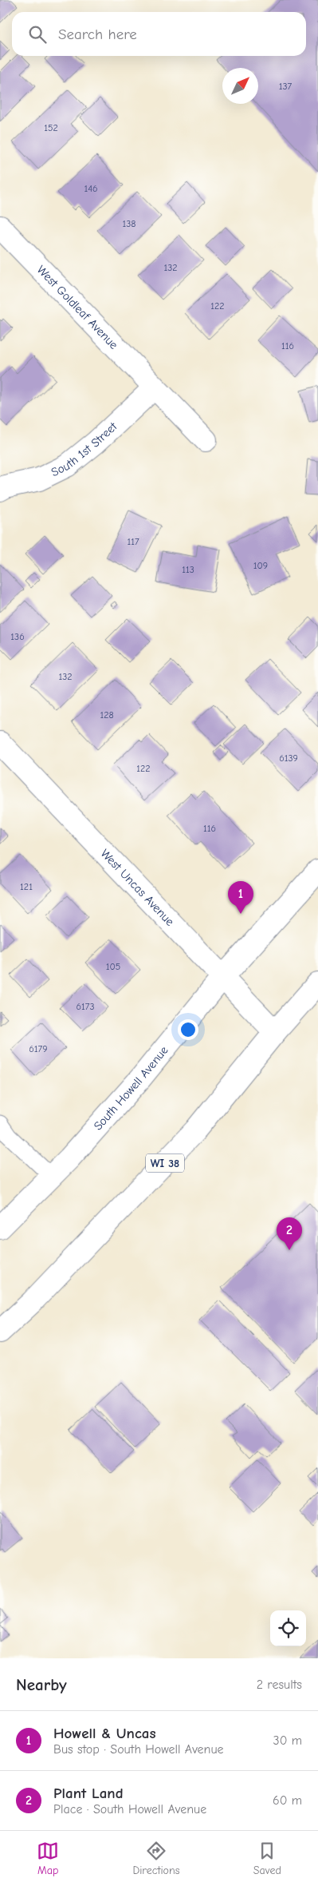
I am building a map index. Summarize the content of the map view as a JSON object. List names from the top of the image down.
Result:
{
  "streets": {
    "main road": [
      "West Goldleaf Avenue",
      "South 1st Street",
      "West Uncas Avenue",
      "South Howell Avenue",
      "WI 38"
    ]
  },
  "crossings": [
    ["West Goldleaf Avenue", "South 1st Street"],
    ["West Uncas Avenue", "South Howell Avenue"],
    ["West Uncas Avenue", "WI 38"]
  ],
  "house_numbers": [
    "137",
    "152",
    "146",
    "138",
    "132",
    "122",
    "116",
    "117",
    "109",
    "113",
    "136",
    "132",
    "128",
    "6139",
    "122",
    "116",
    "121",
    "105",
    "6173",
    "6179"
  ],
  "north": "top right",
  "page": {
    "search": "Search here",
    "pins": ["1", "2"],
    "heading": ["Nearby", "2 results"],
    "list": [
      {
        "mark": "1",
        "name": "Howell & Uncas",
        "note": "Bus stop · South Howell Avenue",
        "value": "30 m"
      },
      {
        "mark": "2",
        "name": "Plant Land",
        "note": "Place · South Howell Avenue",
        "value": "60 m"
      }
    ],
    "nav": ["Map", "Directions", "Saved"]
  }
}
